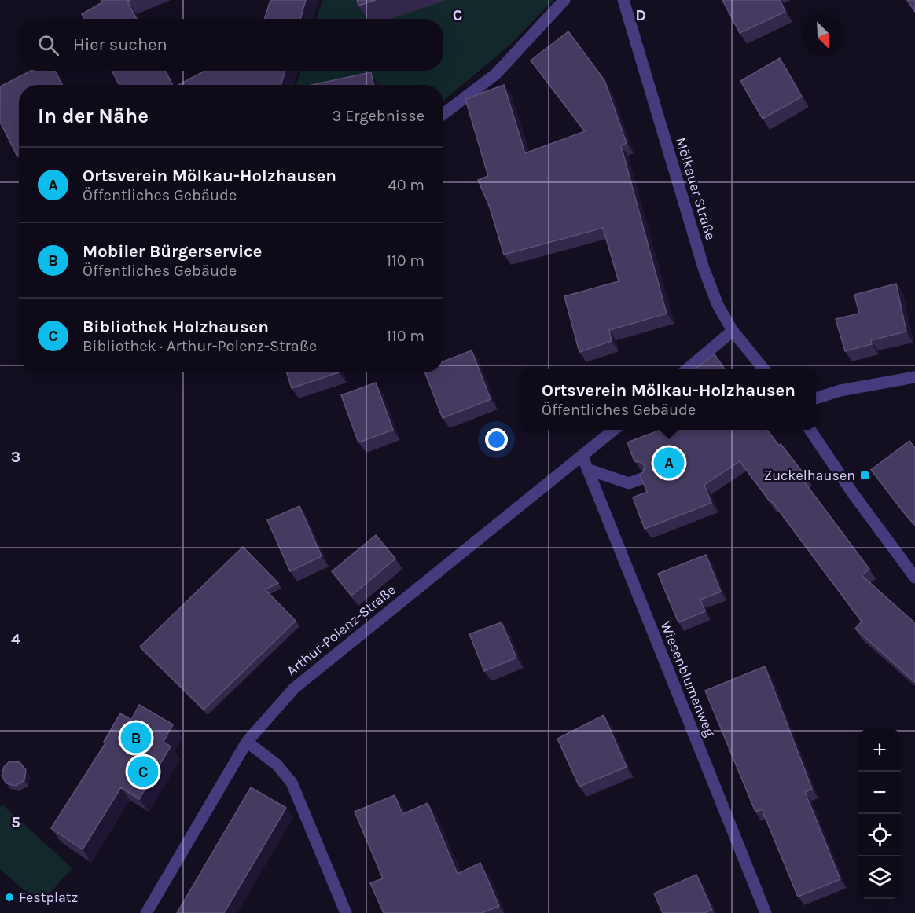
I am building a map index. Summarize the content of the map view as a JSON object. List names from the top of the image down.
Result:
{
  "streets": {
    "street": ["Mölkauer Straße", "Arthur-Polenz-Straße", "Wiesenblumenweg"]
  },
  "crossings": [
    ["Arthur-Polenz-Straße", "Wiesenblumenweg"]
  ],
  "places": {
    "transit": ["Zuckelhausen"],
    "other": ["Festplatz"]
  },
  "north": "bottom right",
  "page": {
    "search": "Hier suchen",
    "heading": ["In der Nähe", "3 Ergebnisse"],
    "list": [
      {
        "mark": "A",
        "name": "Ortsverein Mölkau-Holzhausen",
        "note": "Öffentliches Gebäude",
        "value": "40 m"
      },
      {
        "mark": "B",
        "name": "Mobiler Bürgerservice",
        "note": "Öffentliches Gebäude",
        "value": "110 m"
      },
      {
        "mark": "C",
        "name": "Bibliothek Holzhausen",
        "note": "Bibliothek · Arthur-Polenz-Straße",
        "value": "110 m"
      }
    ],
    "popup": ["Ortsverein Mölkau-Holzhausen", "Öffentliches Gebäude"],
    "pins": ["A", "B", "C"],
    "map_buttons": ["+", "−"]
  },
  "grid": {
    "columns": ["C", "D"],
    "rows": ["3", "4", "5"]
  }
}
